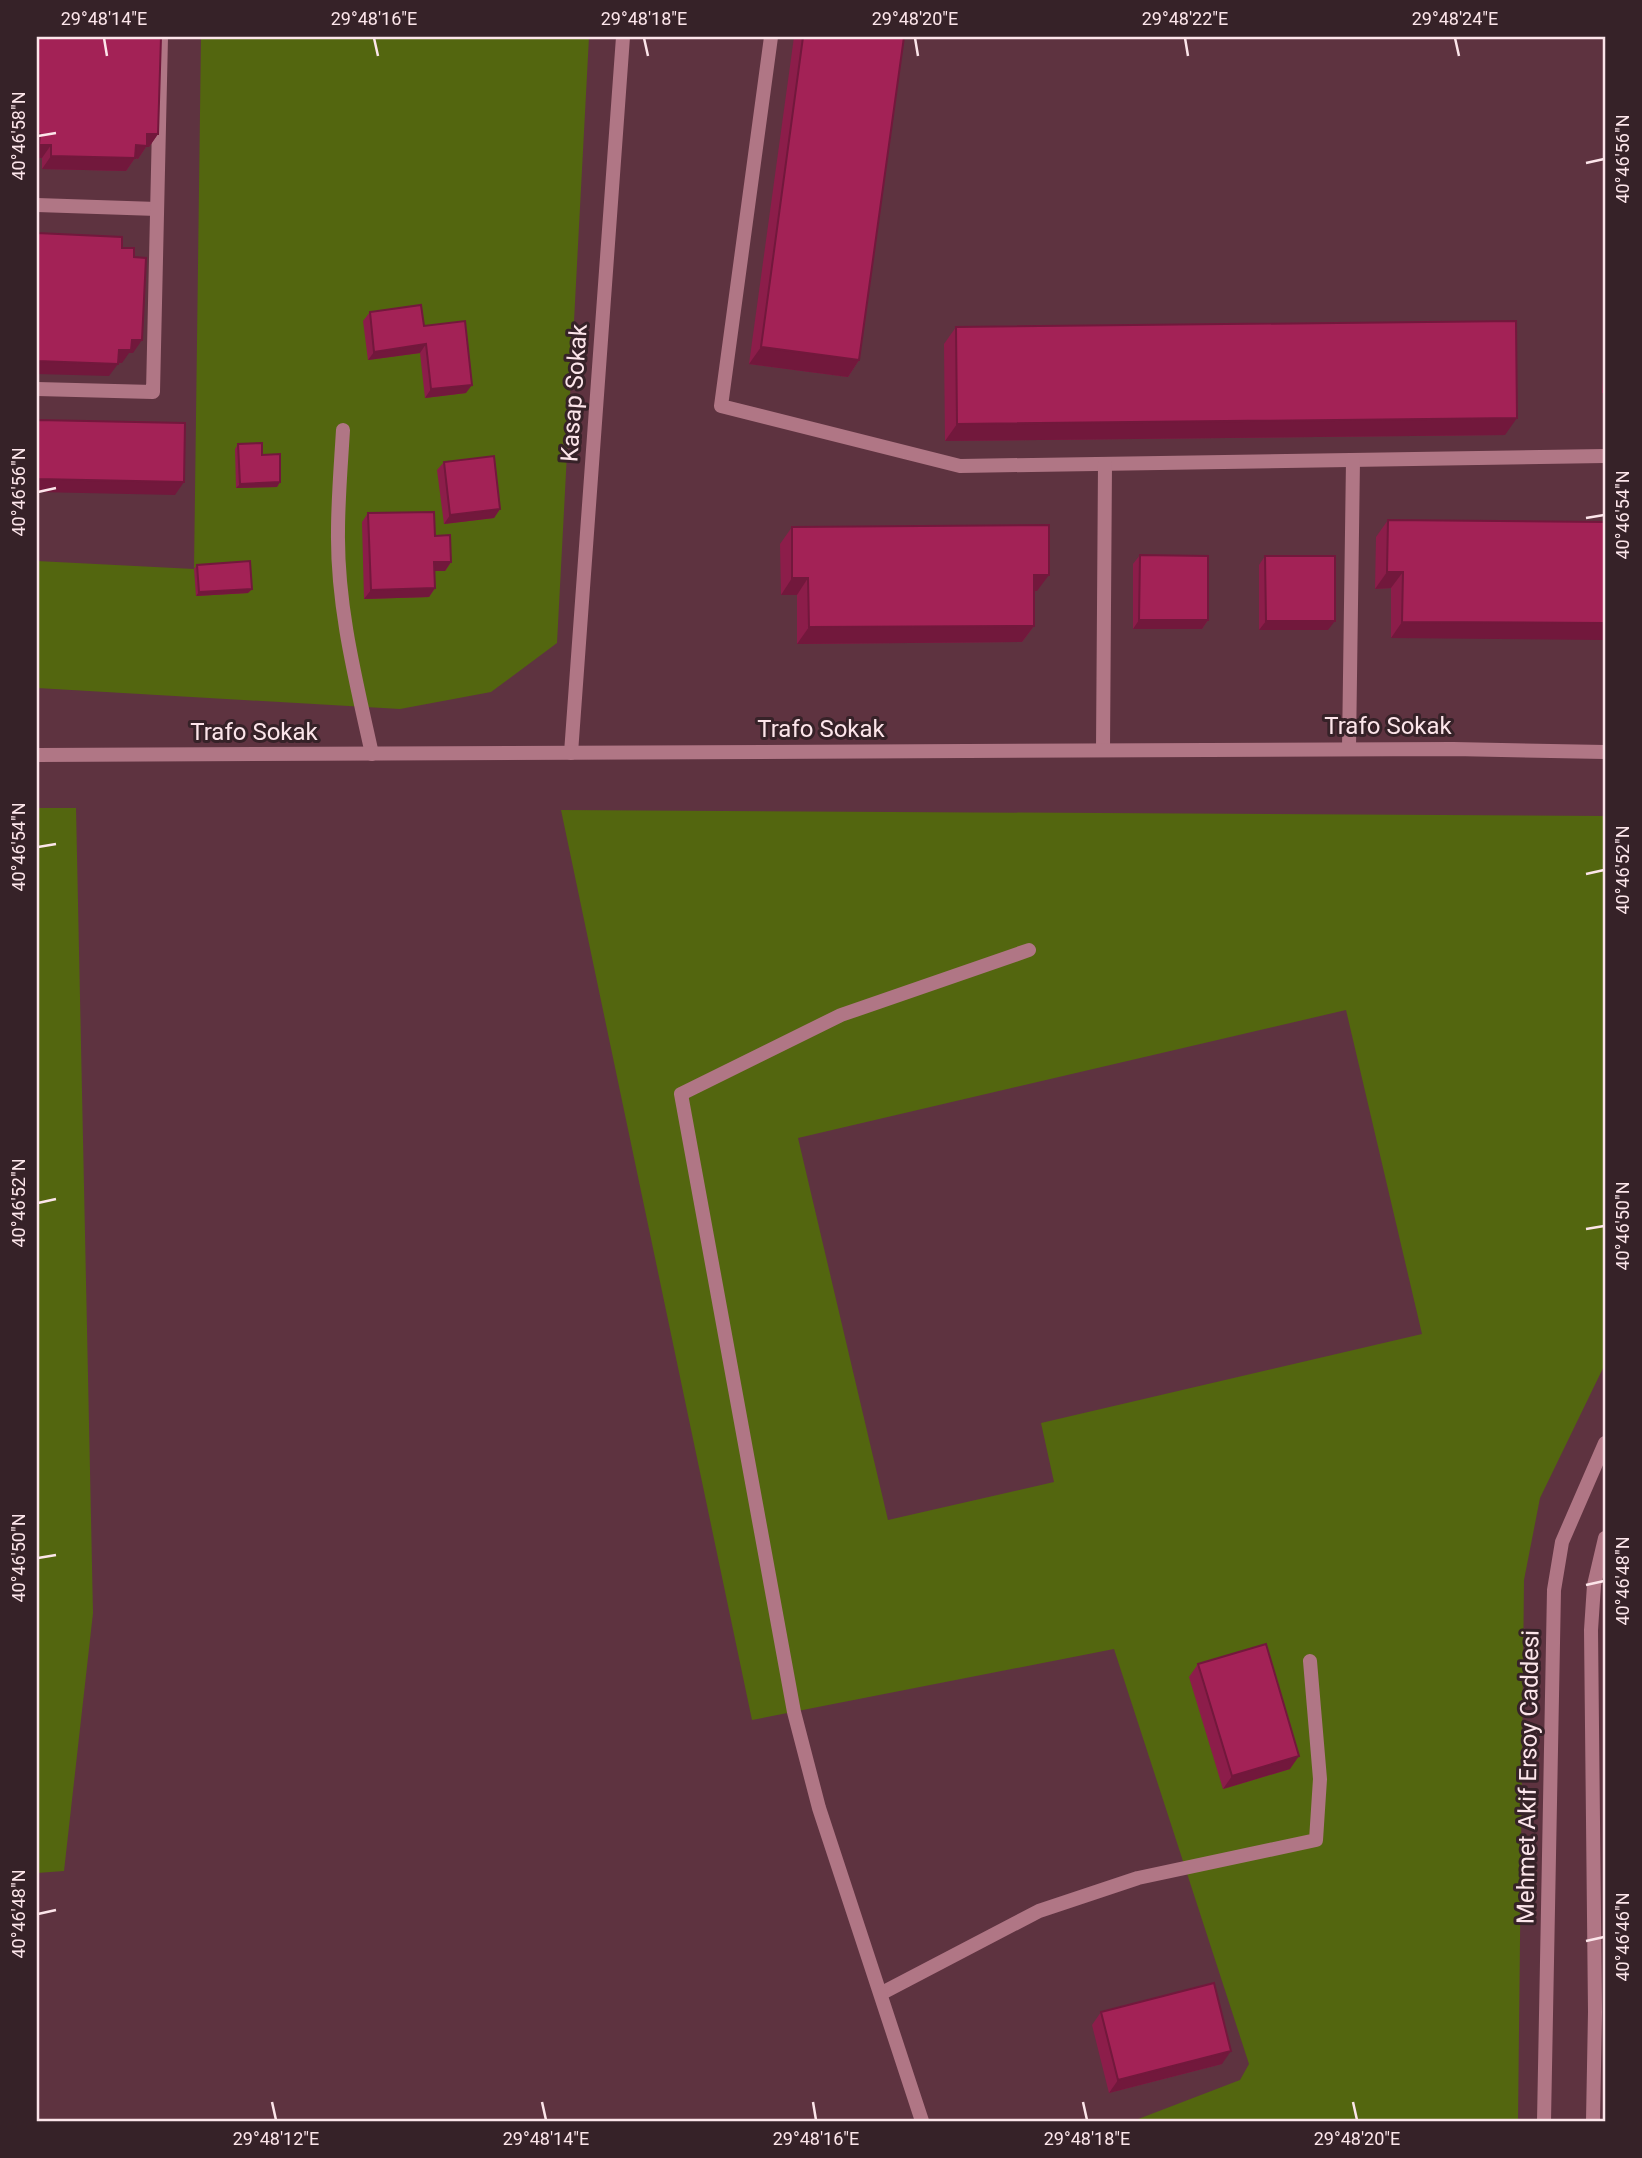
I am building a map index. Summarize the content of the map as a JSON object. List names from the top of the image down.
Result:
{
  "streets": {
    "street": ["Kasap Sokak", "Trafo Sokak", "Mehmet Akif Ersoy Caddesi"]
  },
  "crossings": [
    ["Kasap Sokak", "Trafo Sokak"]
  ],
  "coordinates": [
    "29°48'14\"E",
    "29°48'16\"E",
    "29°48'18\"E",
    "29°48'20\"E",
    "29°48'22\"E",
    "29°48'24\"E",
    "40°46'58\"N",
    "40°46'56\"N",
    "40°46'54\"N",
    "40°46'52\"N",
    "40°46'50\"N",
    "40°46'48\"N",
    "40°46'46\"N",
    "29°48'12\"E"
  ]
}
